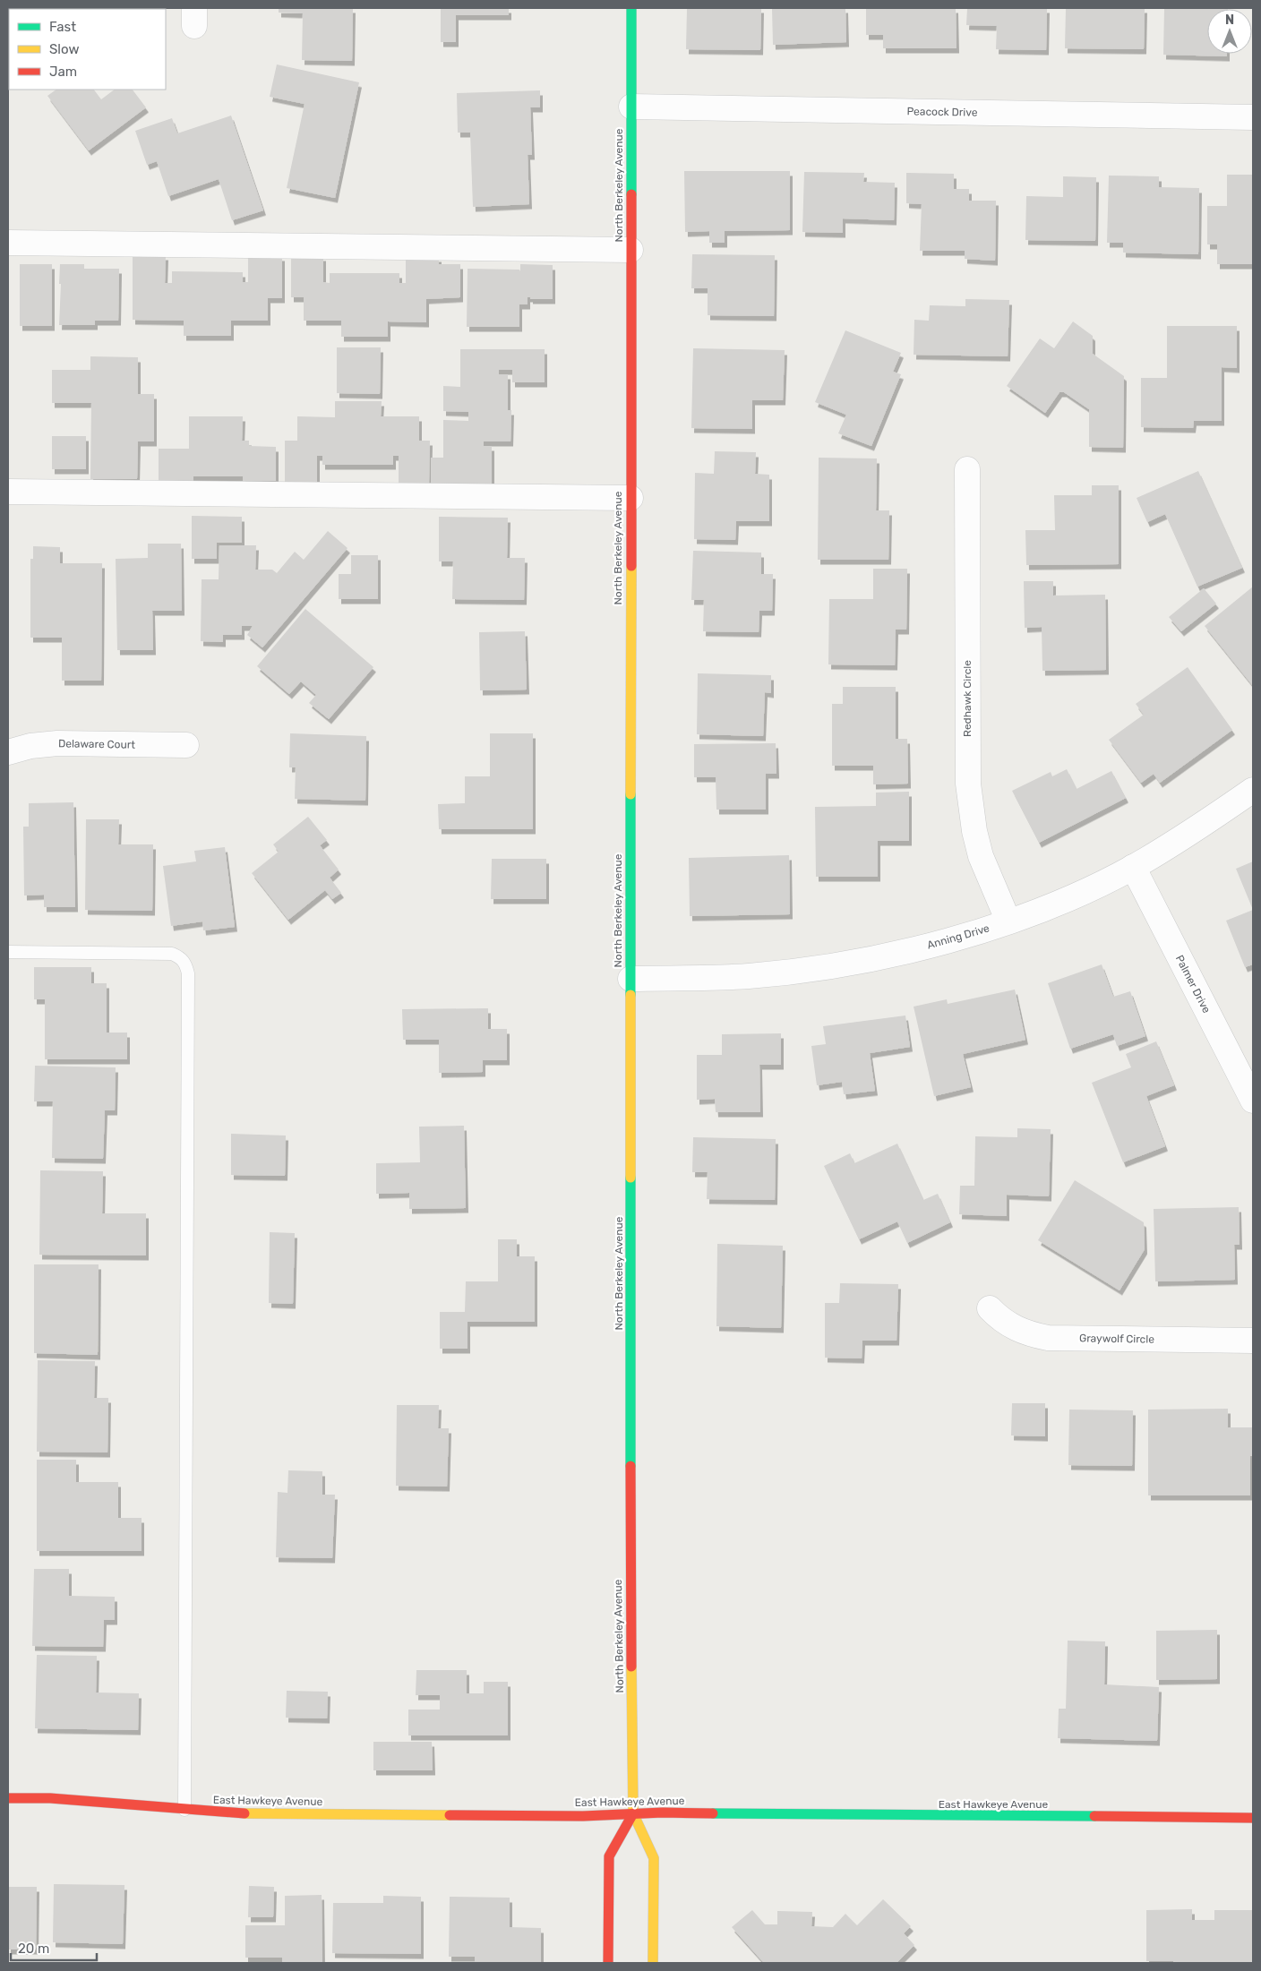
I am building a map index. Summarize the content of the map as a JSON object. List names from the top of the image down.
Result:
{
  "streets": {
    "street": [
      "Peacock Drive",
      "North Berkeley Avenue",
      "Redhawk Circle",
      "Delaware Court",
      "Anning Drive",
      "Palmer Drive",
      "Graywolf Circle",
      "East Hawkeye Avenue"
    ]
  },
  "crossings": [
    ["Peacock Drive", "North Berkeley Avenue"],
    ["North Berkeley Avenue", "Anning Drive"],
    ["North Berkeley Avenue", "East Hawkeye Avenue"],
    ["Redhawk Circle", "Anning Drive"],
    ["Anning Drive", "Palmer Drive"]
  ],
  "legend": ["Fast", "Slow", "Jam"],
  "scale_bar": "20 m",
  "north": "top"
}
